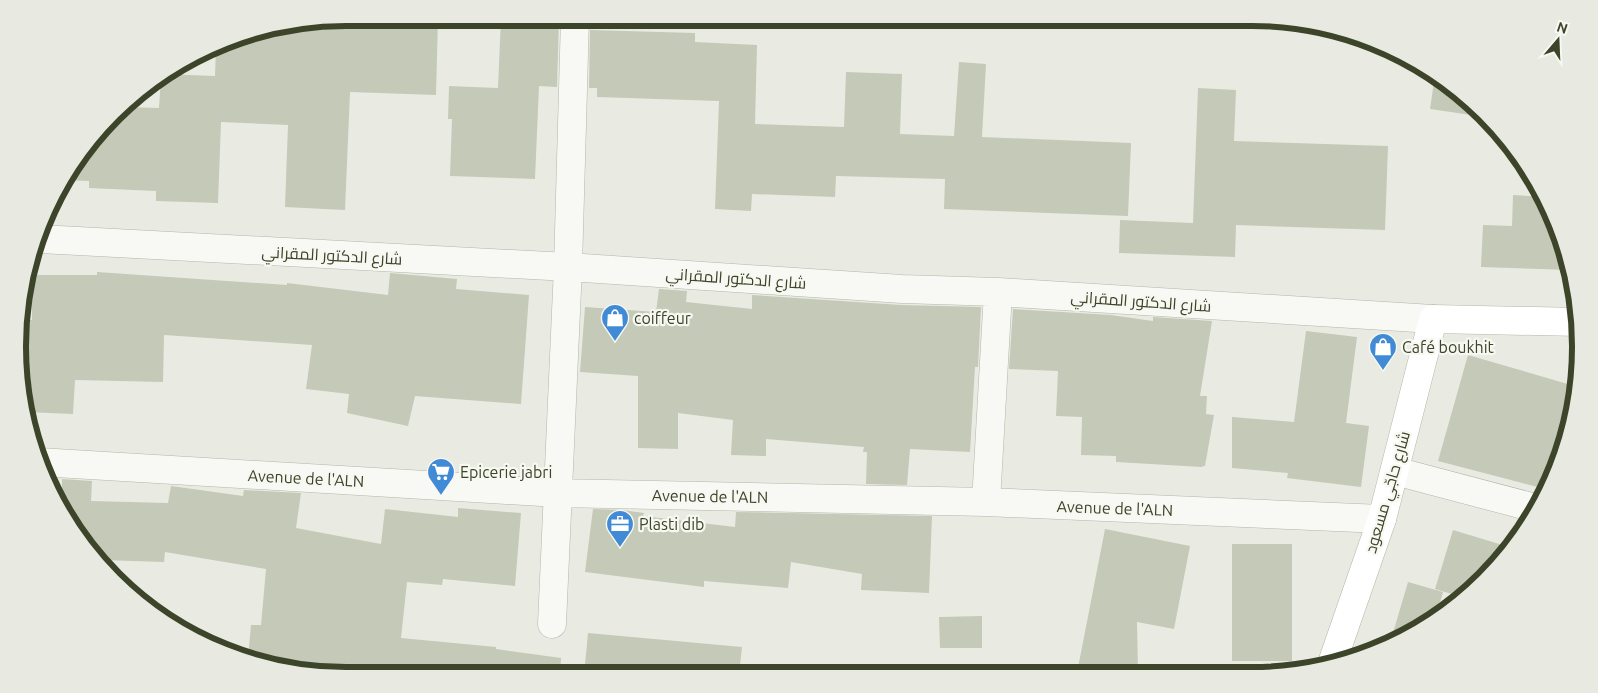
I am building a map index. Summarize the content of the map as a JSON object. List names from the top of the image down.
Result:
{
  "streets": {
    "main road": ["شارع حاجّي مسعود"],
    "street": ["شارع الدكتور المقراني", "Avenue de l'ALN"]
  },
  "crossings": [
    ["شارع الدكتور المقراني", "شارع حاجّي مسعود"],
    ["Avenue de l'ALN", "شارع حاجّي مسعود"]
  ],
  "places": {
    "shop": ["coiffeur", "Café boukhit"],
    "supermarket": ["Epicerie jabri"],
    "office": ["Plasti dib"]
  },
  "north": "top"
}
